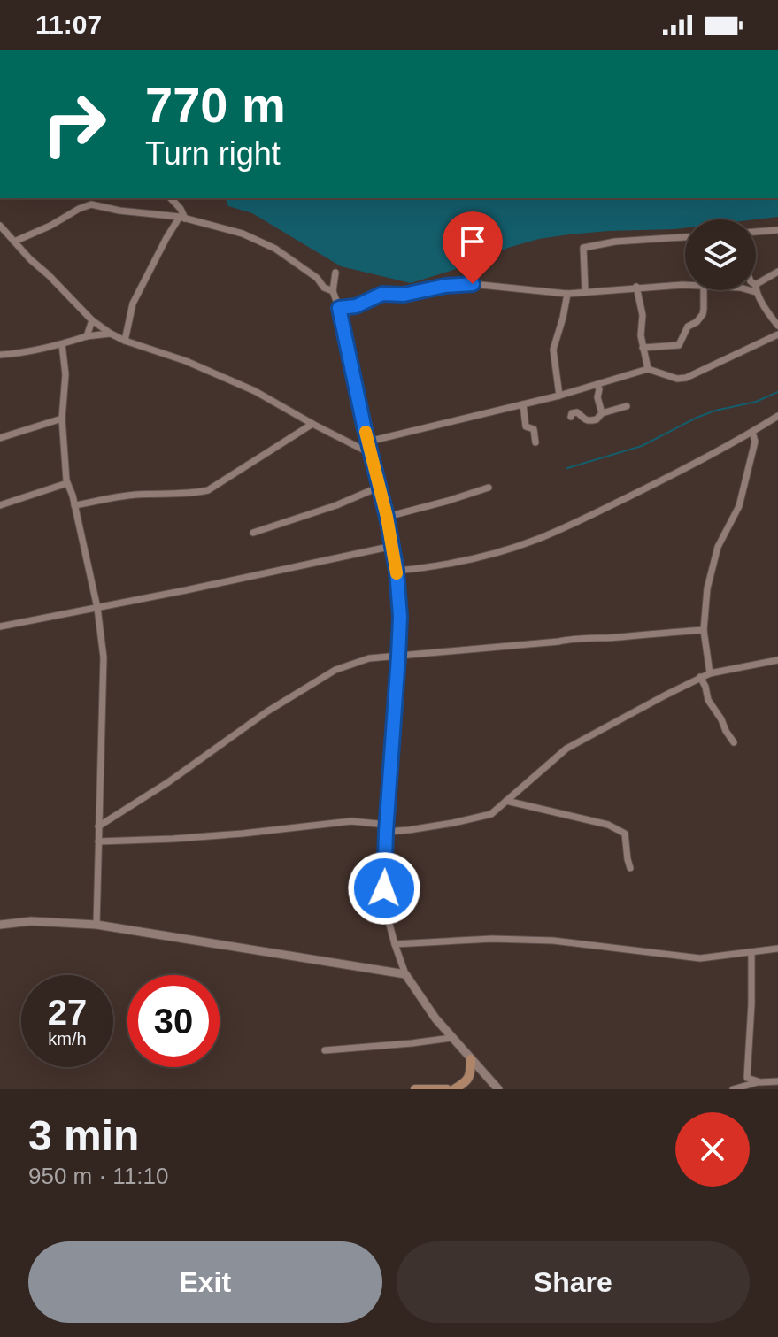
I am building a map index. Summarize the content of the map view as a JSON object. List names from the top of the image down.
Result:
{
  "page": {
    "status": "11:07",
    "turn": ["770 m", "Turn right"],
    "speed": "27 km/h",
    "limit": "30",
    "heading": ["3 min", "950 m · 11:10"],
    "buttons": ["Exit", "Share"]
  }
}
